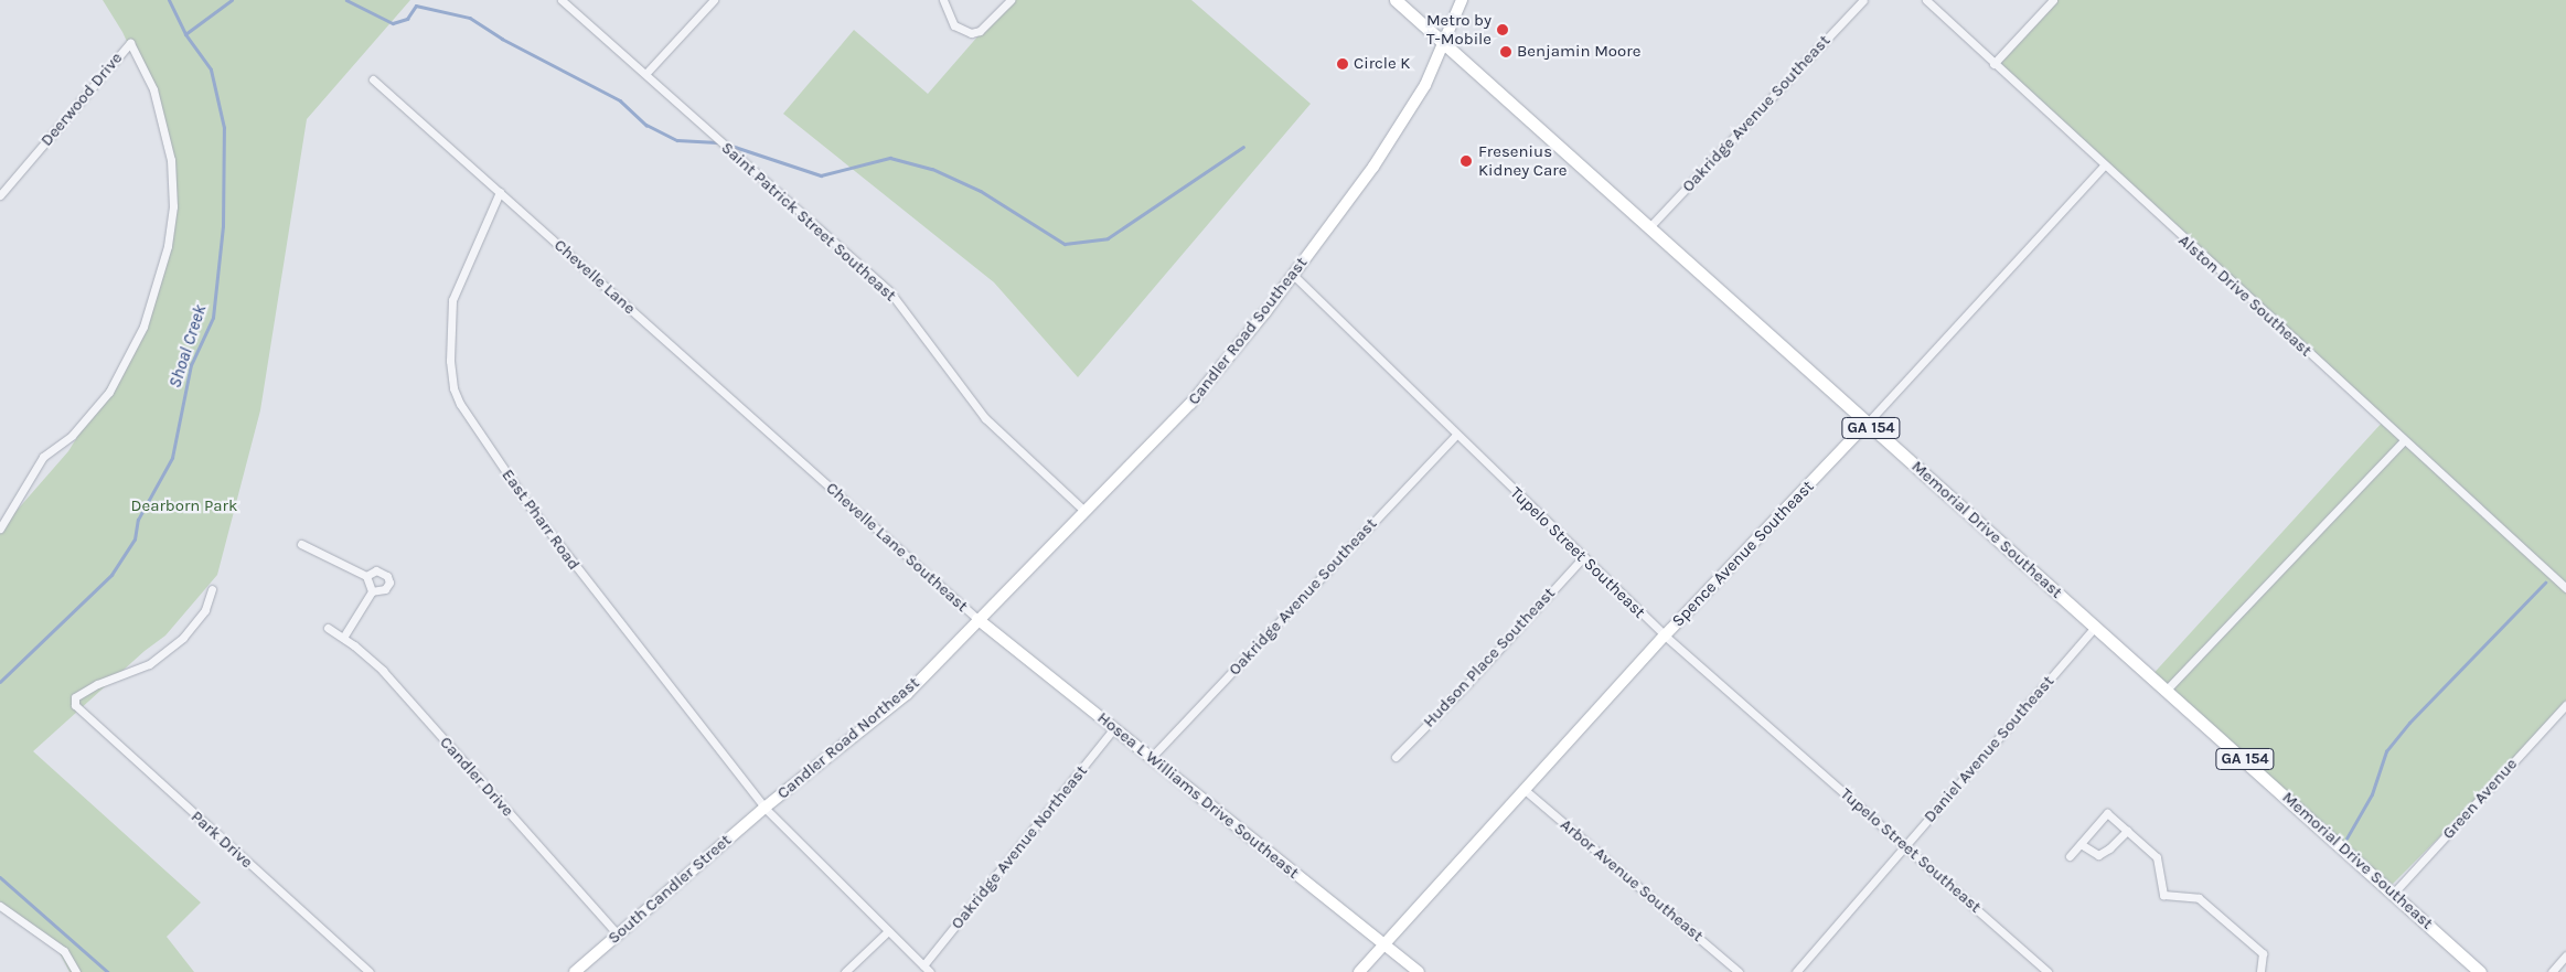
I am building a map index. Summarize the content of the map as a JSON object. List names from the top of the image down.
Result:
{
  "streets": {
    "main road": [
      "Candler Road Southeast",
      "GA 154",
      "Memorial Drive Southeast",
      "Spence Avenue Southeast",
      "Candler Road Northeast",
      "Hosea L Williams Drive Southeast",
      "South Candler Street"
    ],
    "street": [
      "Deerwood Drive",
      "Oakridge Avenue Southeast",
      "Saint Patrick Street Southeast",
      "Chevelle Lane",
      "Alston Drive Southeast",
      "East Pharr Road",
      "Chevelle Lane Southeast",
      "Tupelo Street Southeast",
      "Hudson Place Southeast",
      "Daniel Avenue Southeast",
      "Candler Drive",
      "Green Avenue",
      "Park Drive",
      "Oakridge Avenue Northeast",
      "Arbor Avenue Southeast"
    ]
  },
  "crossings": [
    ["Oakridge Avenue Southeast", "Memorial Drive Southeast"],
    ["Oakridge Avenue Southeast", "Tupelo Street Southeast"],
    ["Oakridge Avenue Southeast", "Hosea L Williams Drive Southeast"],
    ["Saint Patrick Street Southeast", "Candler Road Southeast"],
    ["Chevelle Lane", "East Pharr Road"],
    ["Chevelle Lane", "Chevelle Lane Southeast"],
    ["Alston Drive Southeast", "Spence Avenue Southeast"],
    ["Candler Road Southeast", "Memorial Drive Southeast"],
    ["Candler Road Southeast", "Chevelle Lane Southeast"],
    ["Candler Road Southeast", "Tupelo Street Southeast"],
    ["Candler Road Southeast", "Candler Road Northeast"],
    ["Candler Road Southeast", "Hosea L Williams Drive Southeast"],
    ["East Pharr Road", "Candler Road Northeast"],
    ["East Pharr Road", "Oakridge Avenue Northeast"],
    ["East Pharr Road", "South Candler Street"],
    ["Memorial Drive Southeast", "Spence Avenue Southeast"],
    ["Memorial Drive Southeast", "Daniel Avenue Southeast"],
    ["Memorial Drive Southeast", "Green Avenue"],
    ["Chevelle Lane Southeast", "Candler Road Northeast"],
    ["Chevelle Lane Southeast", "Hosea L Williams Drive Southeast"],
    ["Tupelo Street Southeast", "Spence Avenue Southeast"],
    ["Tupelo Street Southeast", "Hudson Place Southeast"],
    ["Tupelo Street Southeast", "Daniel Avenue Southeast"],
    ["Spence Avenue Southeast", "Hosea L Williams Drive Southeast"],
    ["Spence Avenue Southeast", "Arbor Avenue Southeast"],
    ["Candler Road Northeast", "Hosea L Williams Drive Southeast"],
    ["Candler Road Northeast", "South Candler Street"],
    ["Candler Drive", "South Candler Street"],
    ["Hosea L Williams Drive Southeast", "Oakridge Avenue Northeast"]
  ],
  "water": ["Shoal Creek"],
  "parks": ["Dearborn Park"],
  "places": [
    "Metro by T-Mobile",
    "Benjamin Moore",
    "Circle K",
    "Fresenius Kidney Care"
  ]
}
